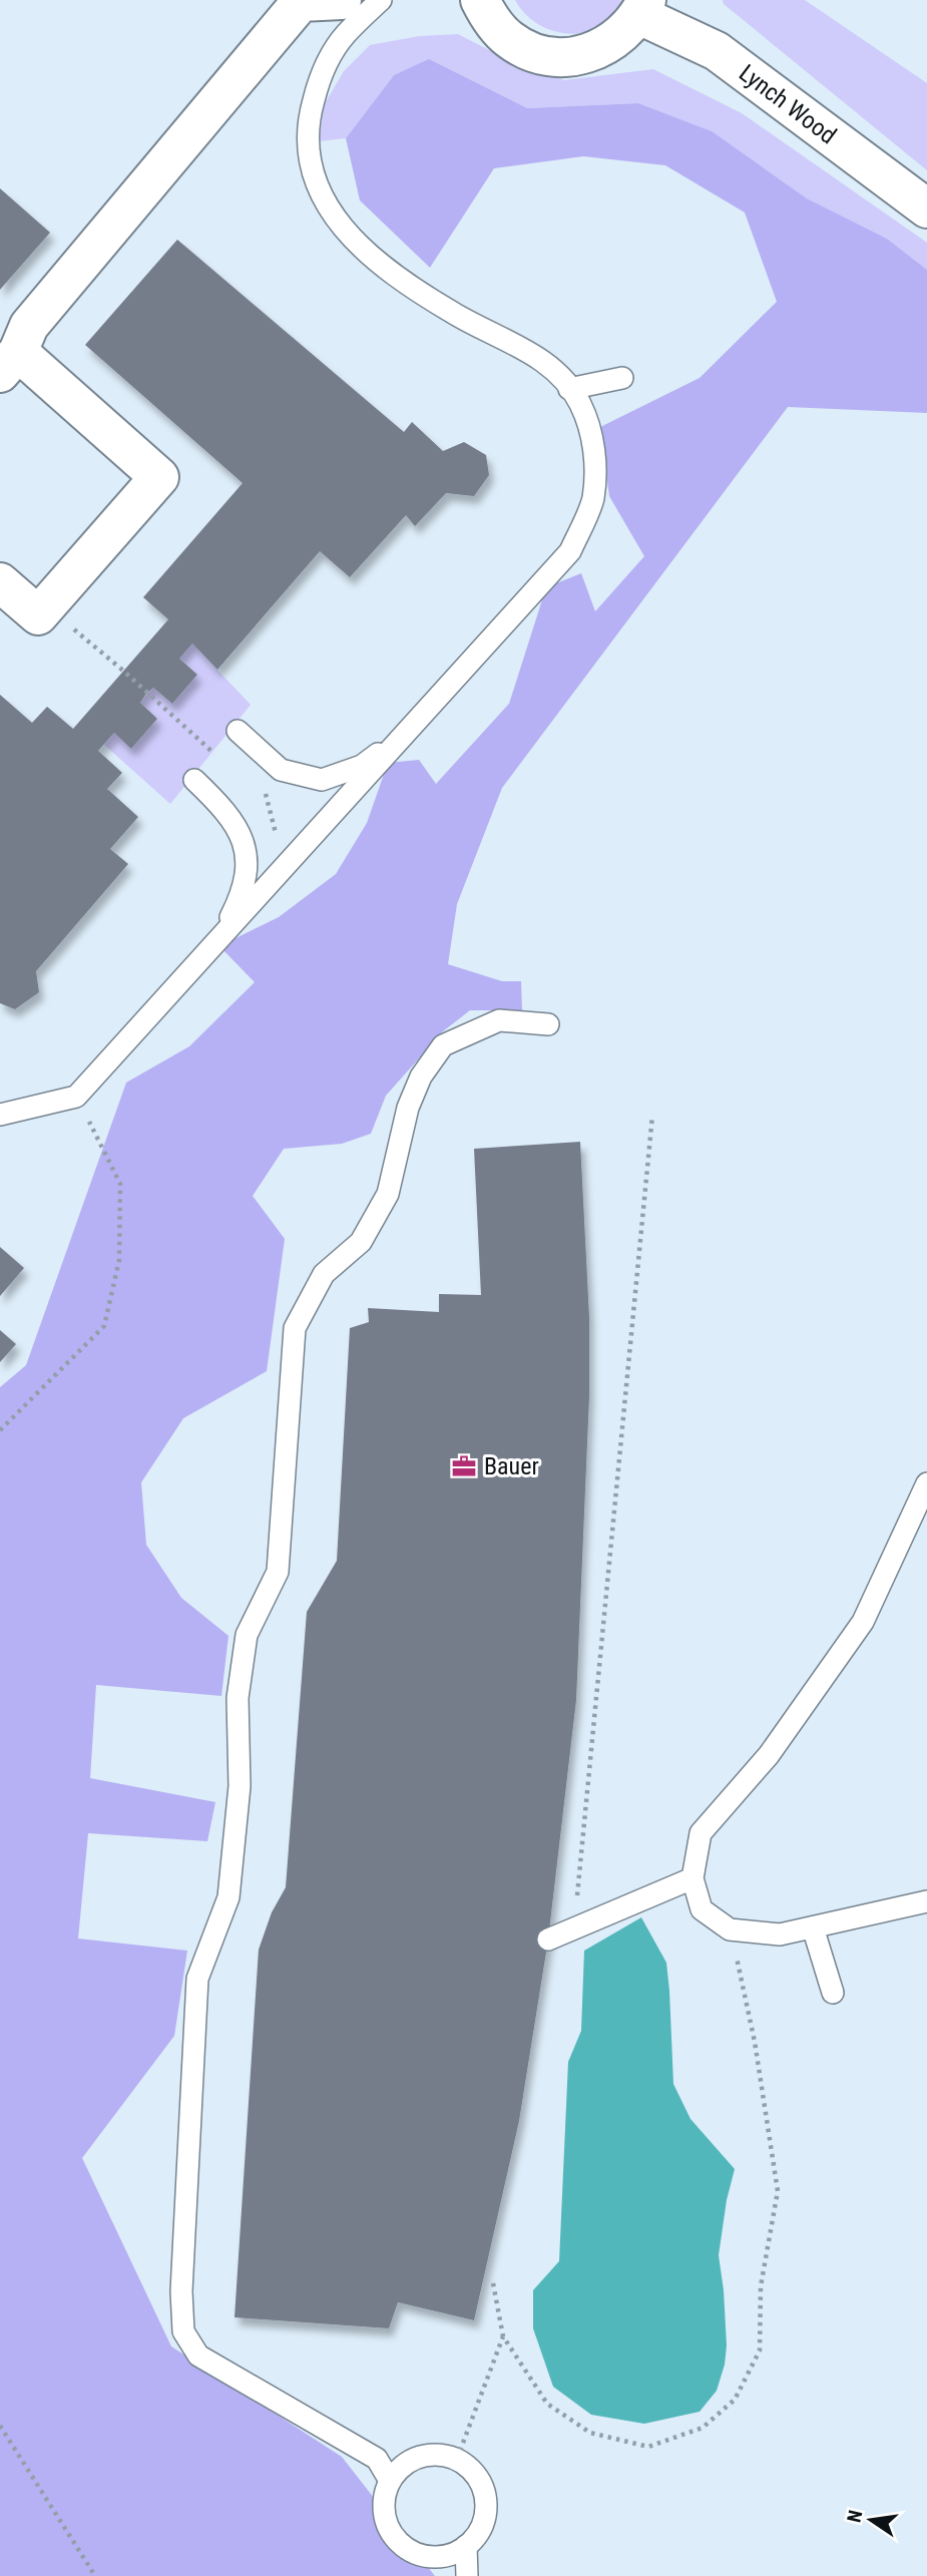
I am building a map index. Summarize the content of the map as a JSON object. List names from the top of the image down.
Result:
{
  "streets": {
    "street": ["Lynch Wood"]
  },
  "places": {
    "office": ["Bauer"]
  },
  "north": "left"
}
